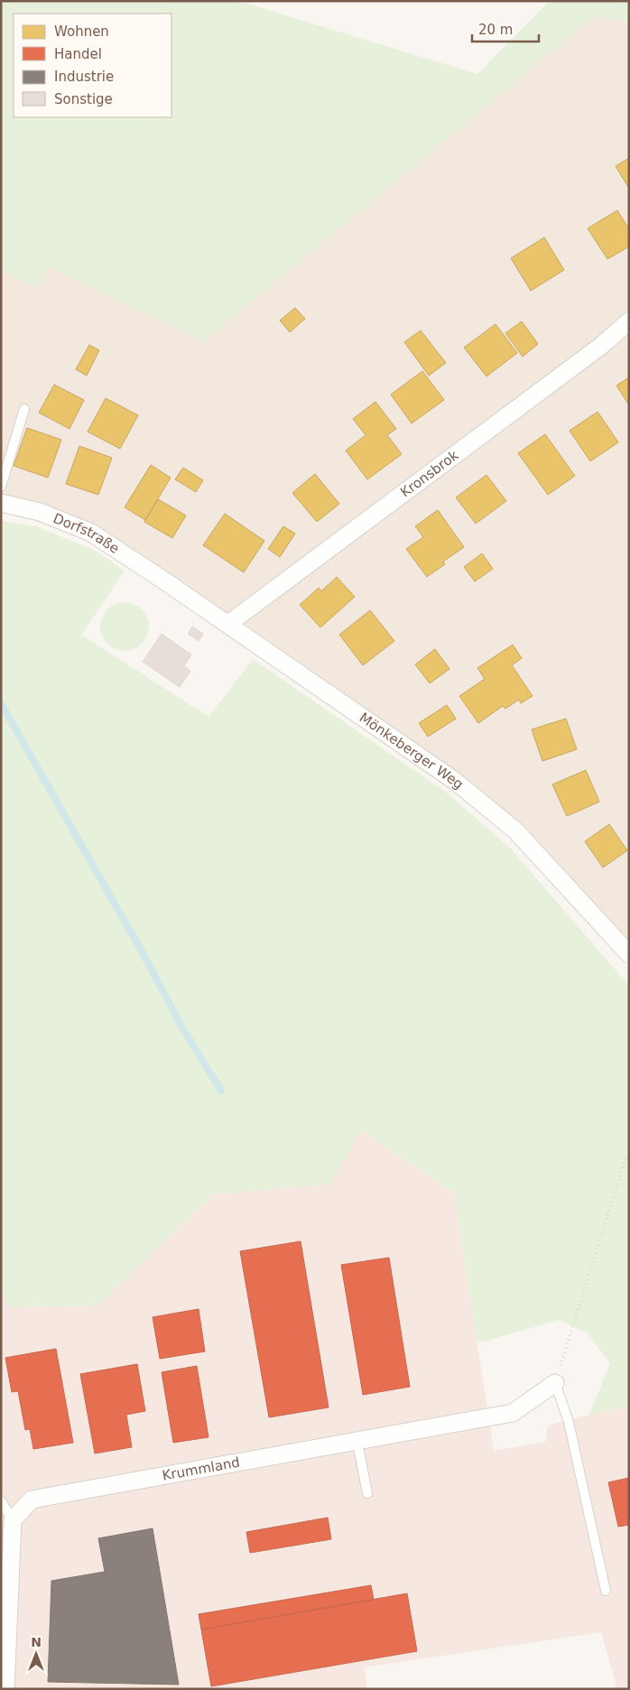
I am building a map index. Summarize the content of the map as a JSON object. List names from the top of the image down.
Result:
{
  "streets": {
    "street": [
      "Kronsbrok",
      "Dorfstraße",
      "Mönkeberger Weg",
      "Krummland"
    ]
  },
  "crossings": [
    ["Kronsbrok", "Mönkeberger Weg"],
    ["Dorfstraße", "Mönkeberger Weg"]
  ],
  "legend": [
    "Wohnen",
    "Handel",
    "Industrie",
    "Sonstige"
  ],
  "scale_bar": "20 m",
  "north": "top"
}
